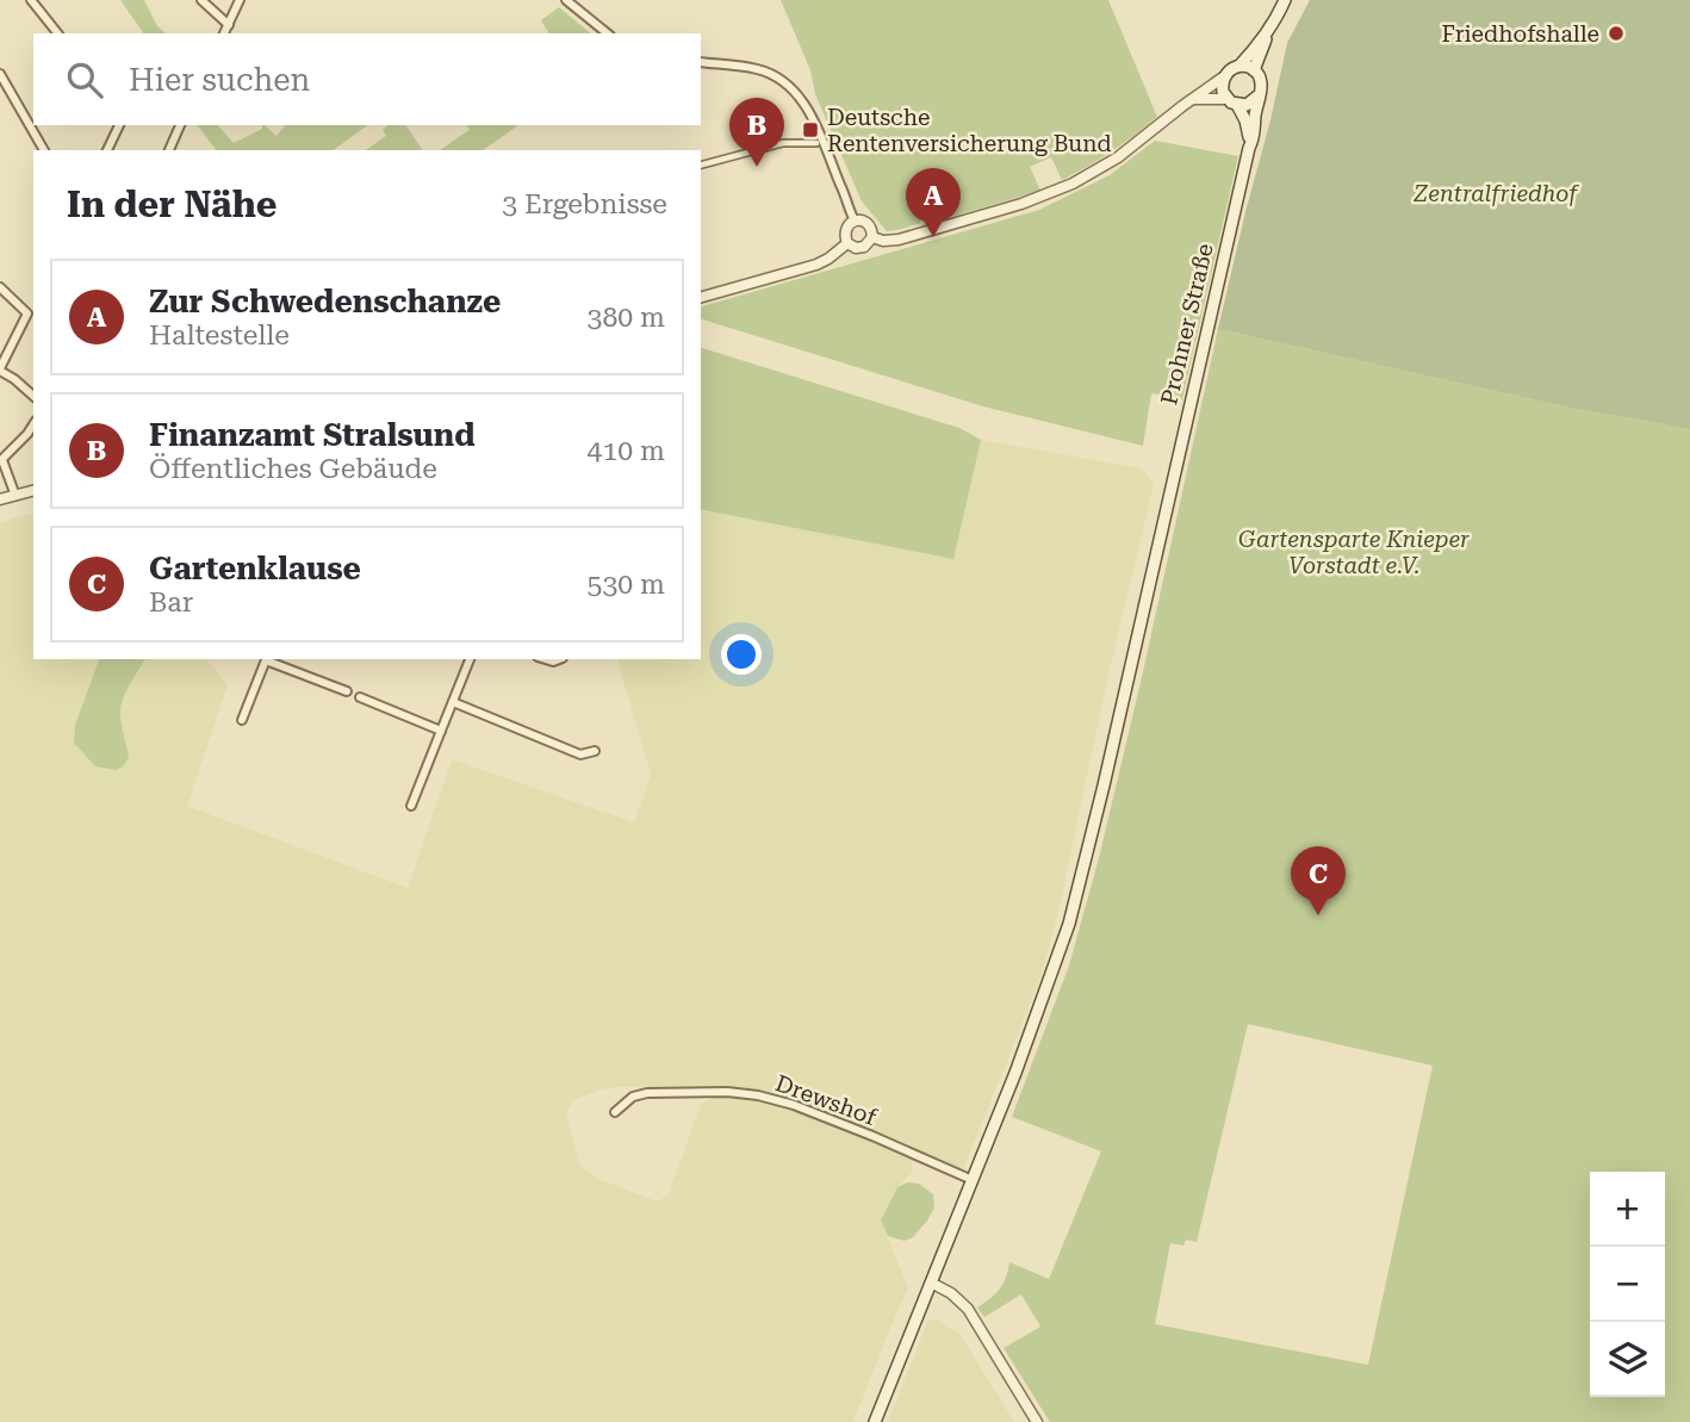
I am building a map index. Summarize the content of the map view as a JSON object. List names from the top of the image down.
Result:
{
  "streets": {
    "main road": ["Prohner Straße"],
    "street": ["Drewshof"]
  },
  "crossings": [
    ["Prohner Straße", "Drewshof"]
  ],
  "parks": ["Zentralfriedhof", "Gartensparte Knieper Vorstadt e.V."],
  "places": {
    "other": ["Friedhofshalle"],
    "transit": ["Deutsche Rentenversicherung Bund"]
  },
  "page": {
    "search": "Hier suchen",
    "pins": ["B", "A", "C"],
    "heading": ["In der Nähe", "3 Ergebnisse"],
    "list": [
      {
        "mark": "A",
        "name": "Zur Schwedenschanze",
        "note": "Haltestelle",
        "value": "380 m"
      },
      {
        "mark": "B",
        "name": "Finanzamt Stralsund",
        "note": "Öffentliches Gebäude",
        "value": "410 m"
      },
      {
        "mark": "C",
        "name": "Gartenklause",
        "note": "Bar",
        "value": "530 m"
      }
    ],
    "map_buttons": ["+", "−"]
  }
}
